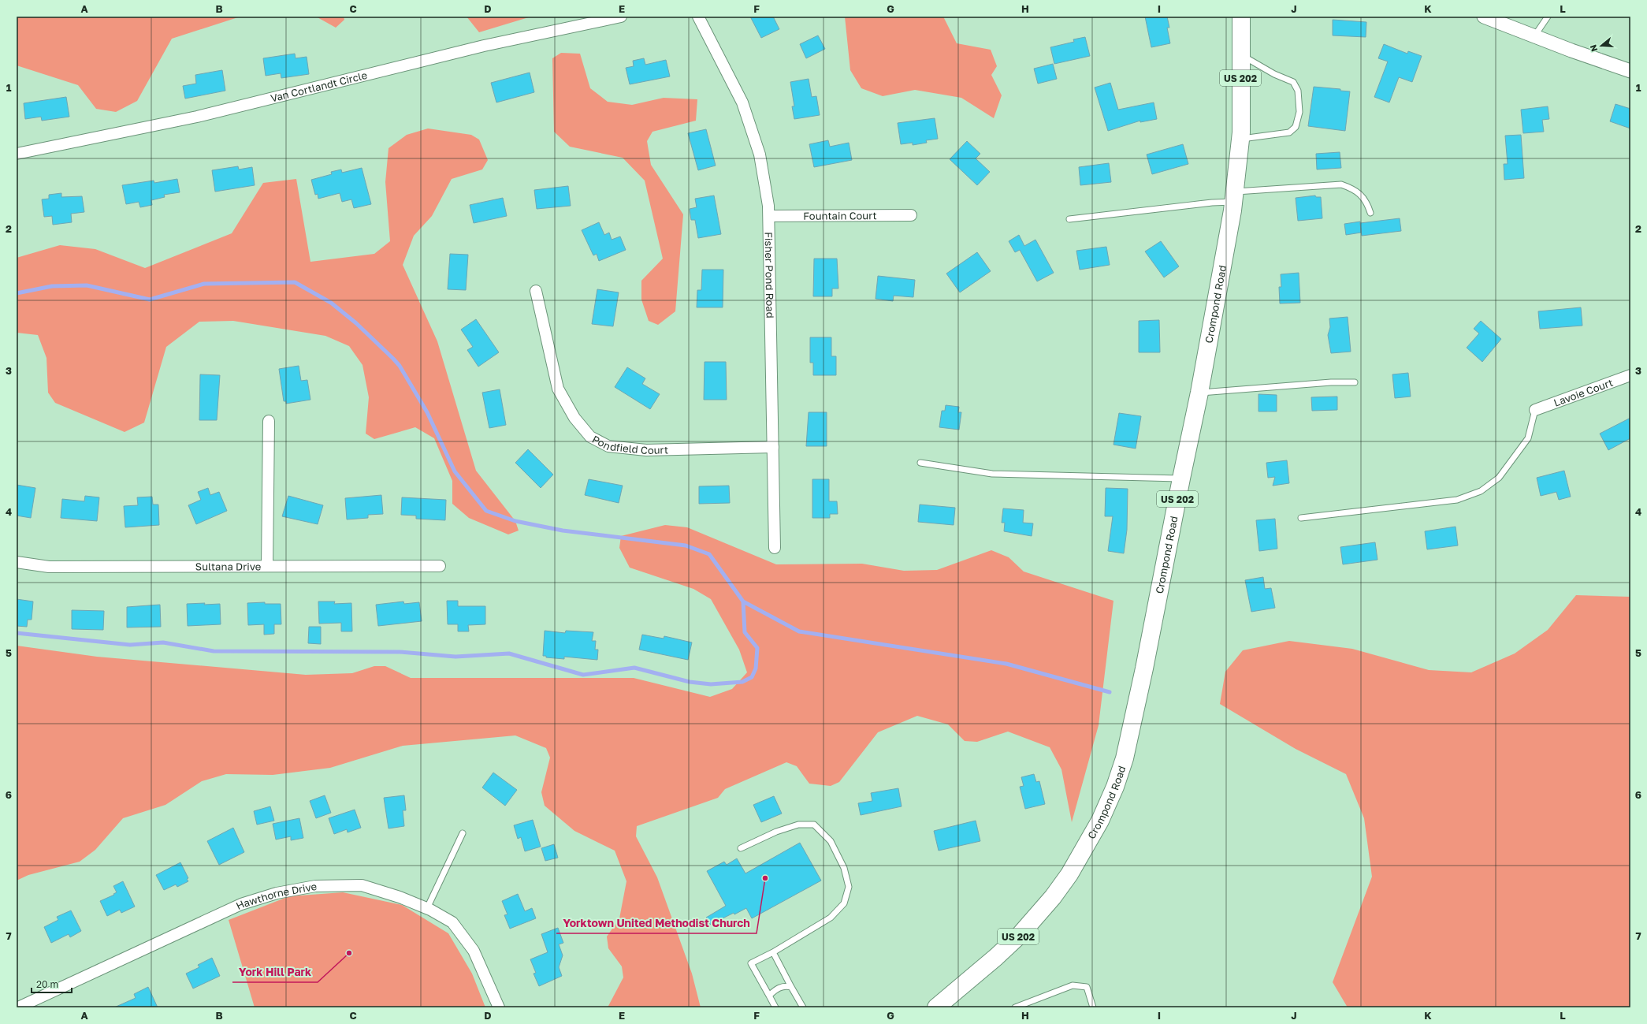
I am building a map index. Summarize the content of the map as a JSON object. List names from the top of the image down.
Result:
{
  "streets": {
    "highway": ["US 202", "Crompond Road"],
    "street": [
      "Van Cortlandt Circle",
      "Fountain Court",
      "Fisher Pond Road",
      "Lavoie Court",
      "Pondfield Court",
      "Sultana Drive",
      "Hawthorne Drive"
    ]
  },
  "crossings": [
    ["Fountain Court", "Fisher Pond Road"],
    ["Fisher Pond Road", "Pondfield Court"]
  ],
  "places": ["Yorktown United Methodist Church", "York Hill Park"],
  "scale_bar": "20 m",
  "north": "left",
  "grid": {
    "columns": [
      "A",
      "B",
      "C",
      "D",
      "E",
      "F",
      "G",
      "H",
      "I",
      "J",
      "K",
      "L"
    ],
    "rows": [
      "1",
      "2",
      "3",
      "4",
      "5",
      "6",
      "7"
    ]
  }
}
